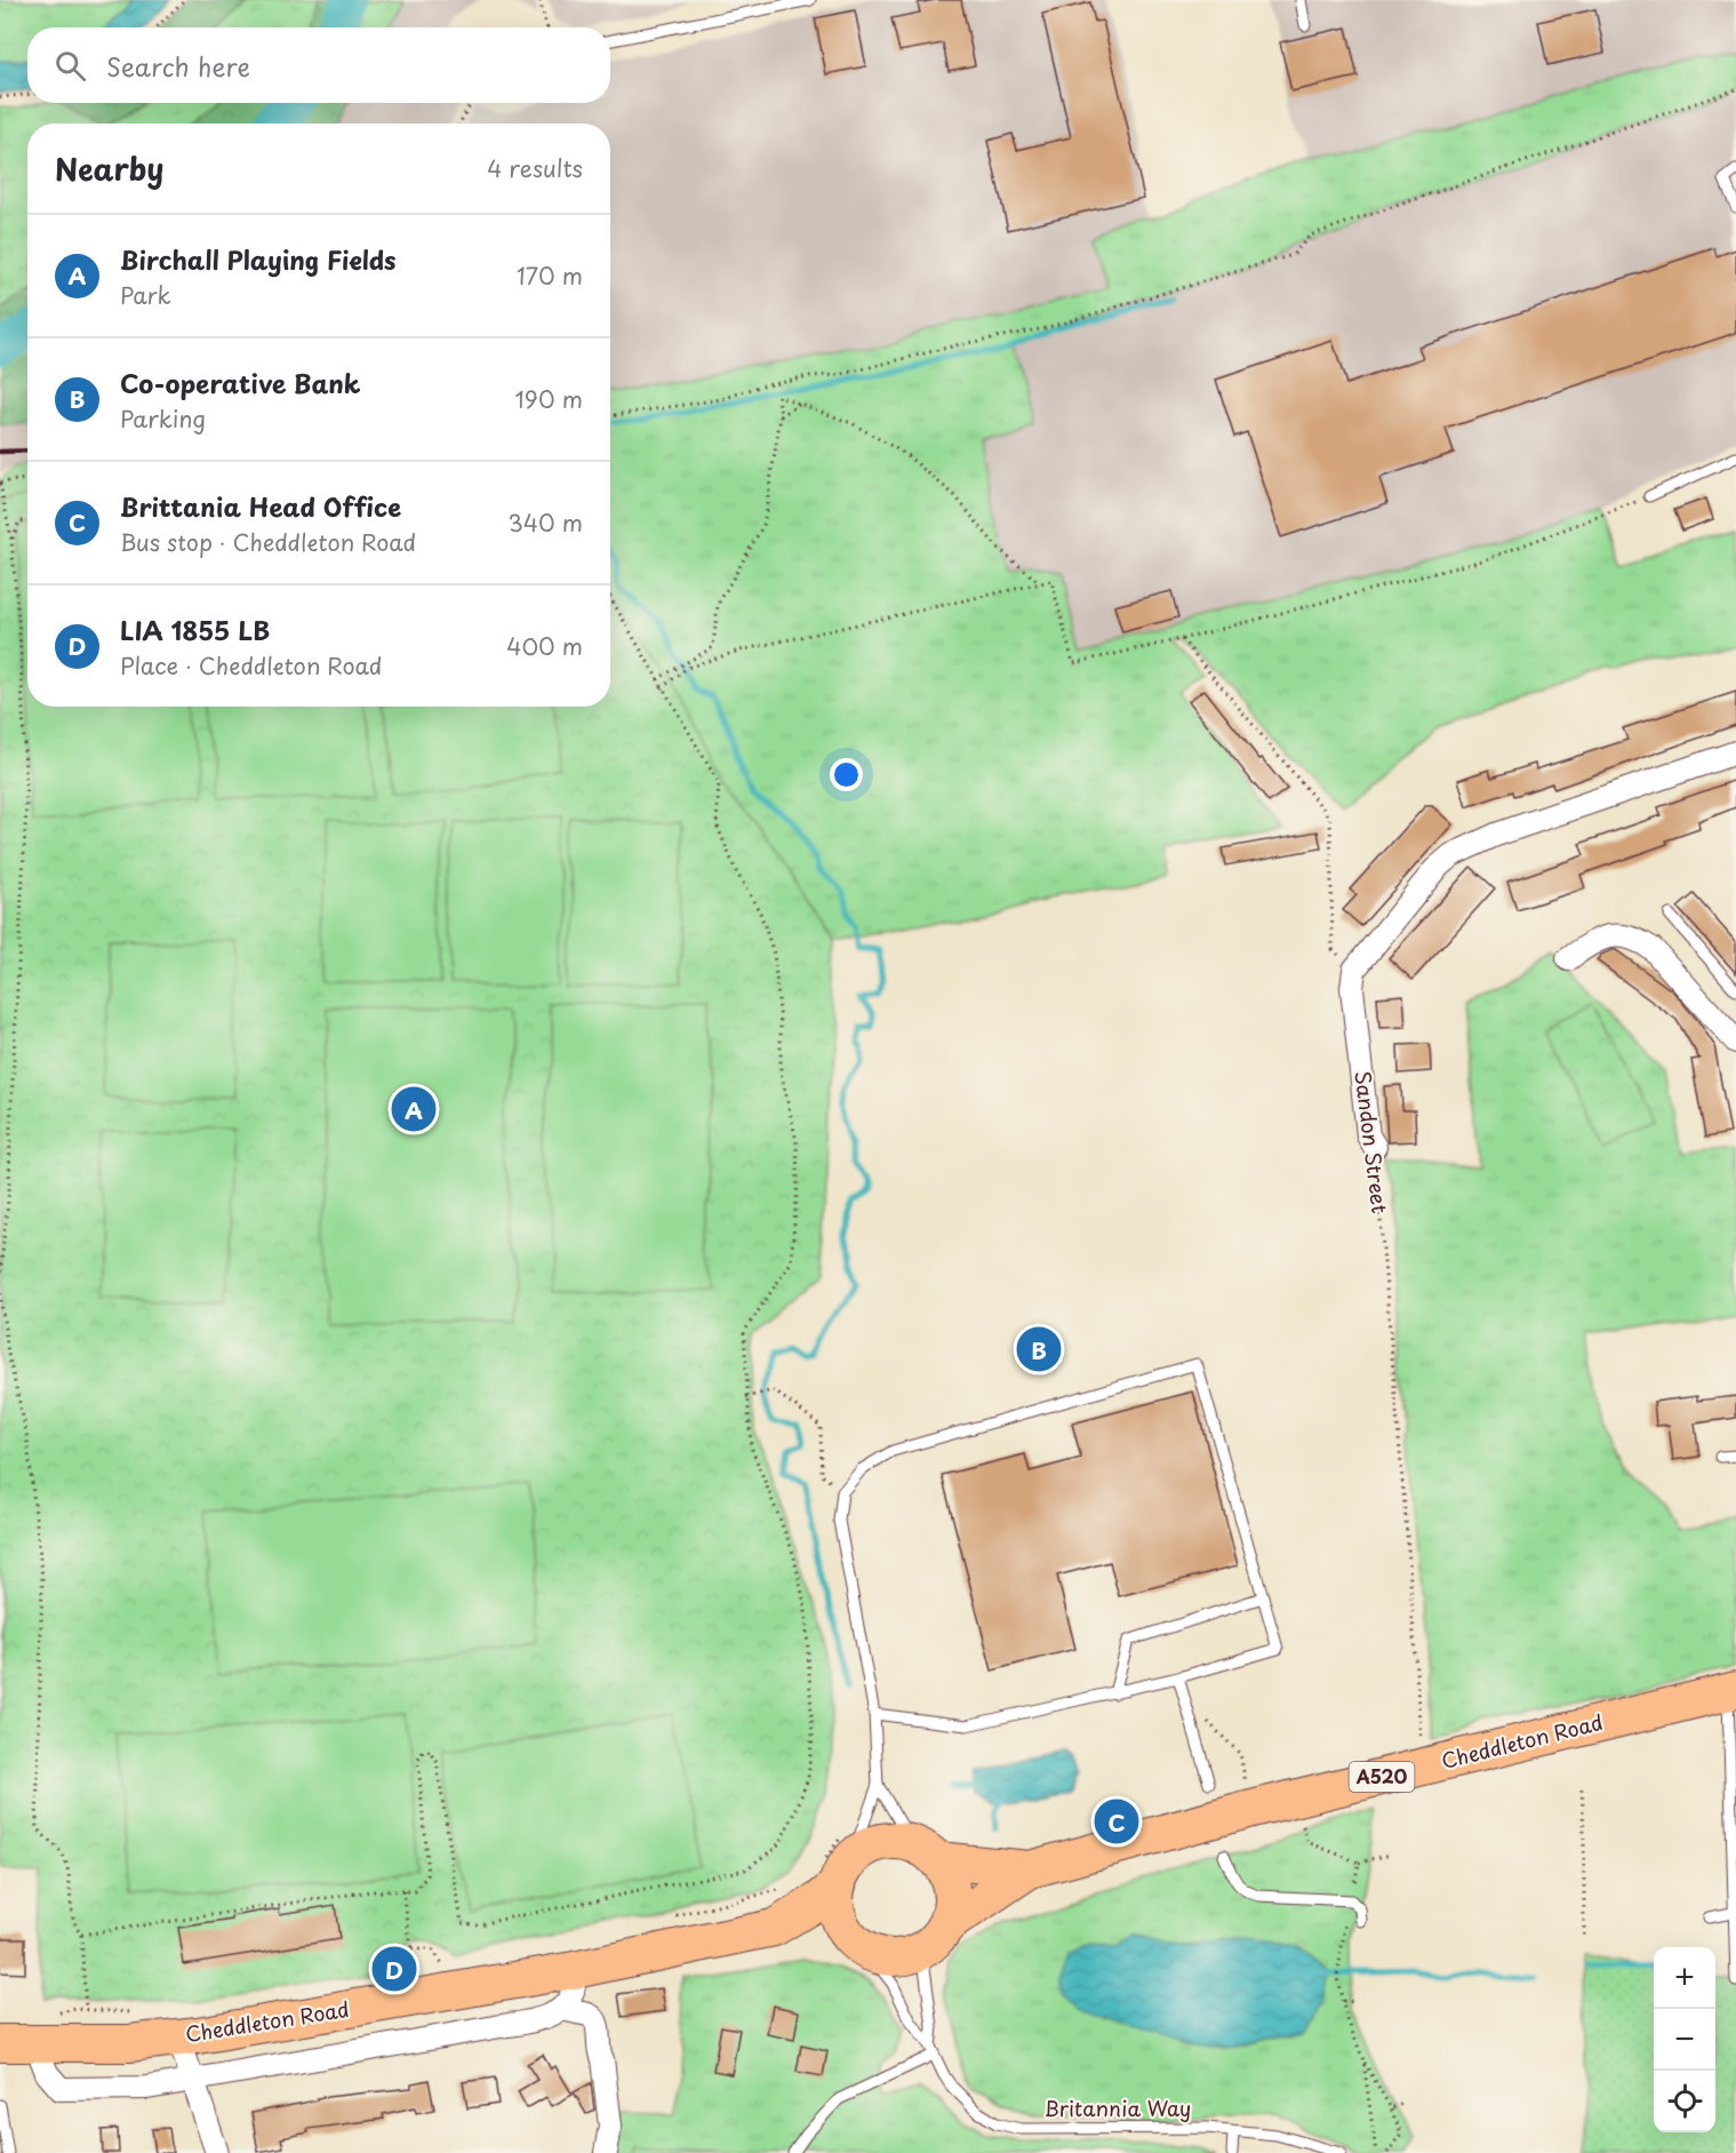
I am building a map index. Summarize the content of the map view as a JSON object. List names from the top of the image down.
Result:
{
  "streets": {
    "highway": ["Cheddleton Road", "A520"],
    "street": ["Sandon Street"],
    "lane": ["Britannia Way"]
  },
  "crossings": [
    ["Sandon Street", "Cheddleton Road"],
    ["Cheddleton Road", "Britannia Way"]
  ],
  "page": {
    "search": "Search here",
    "heading": ["Nearby", "4 results"],
    "list": [
      {
        "mark": "A",
        "name": "Birchall Playing Fields",
        "note": "Park",
        "value": "170 m"
      },
      {
        "mark": "B",
        "name": "Co-operative Bank",
        "note": "Parking",
        "value": "190 m"
      },
      {
        "mark": "C",
        "name": "Brittania Head Office",
        "note": "Bus stop · Cheddleton Road",
        "value": "340 m"
      },
      {
        "mark": "D",
        "name": "LIA 1855 LB",
        "note": "Place · Cheddleton Road",
        "value": "400 m"
      }
    ],
    "pins": [
      "A",
      "B",
      "C",
      "D"
    ],
    "map_buttons": ["+", "−"]
  }
}
